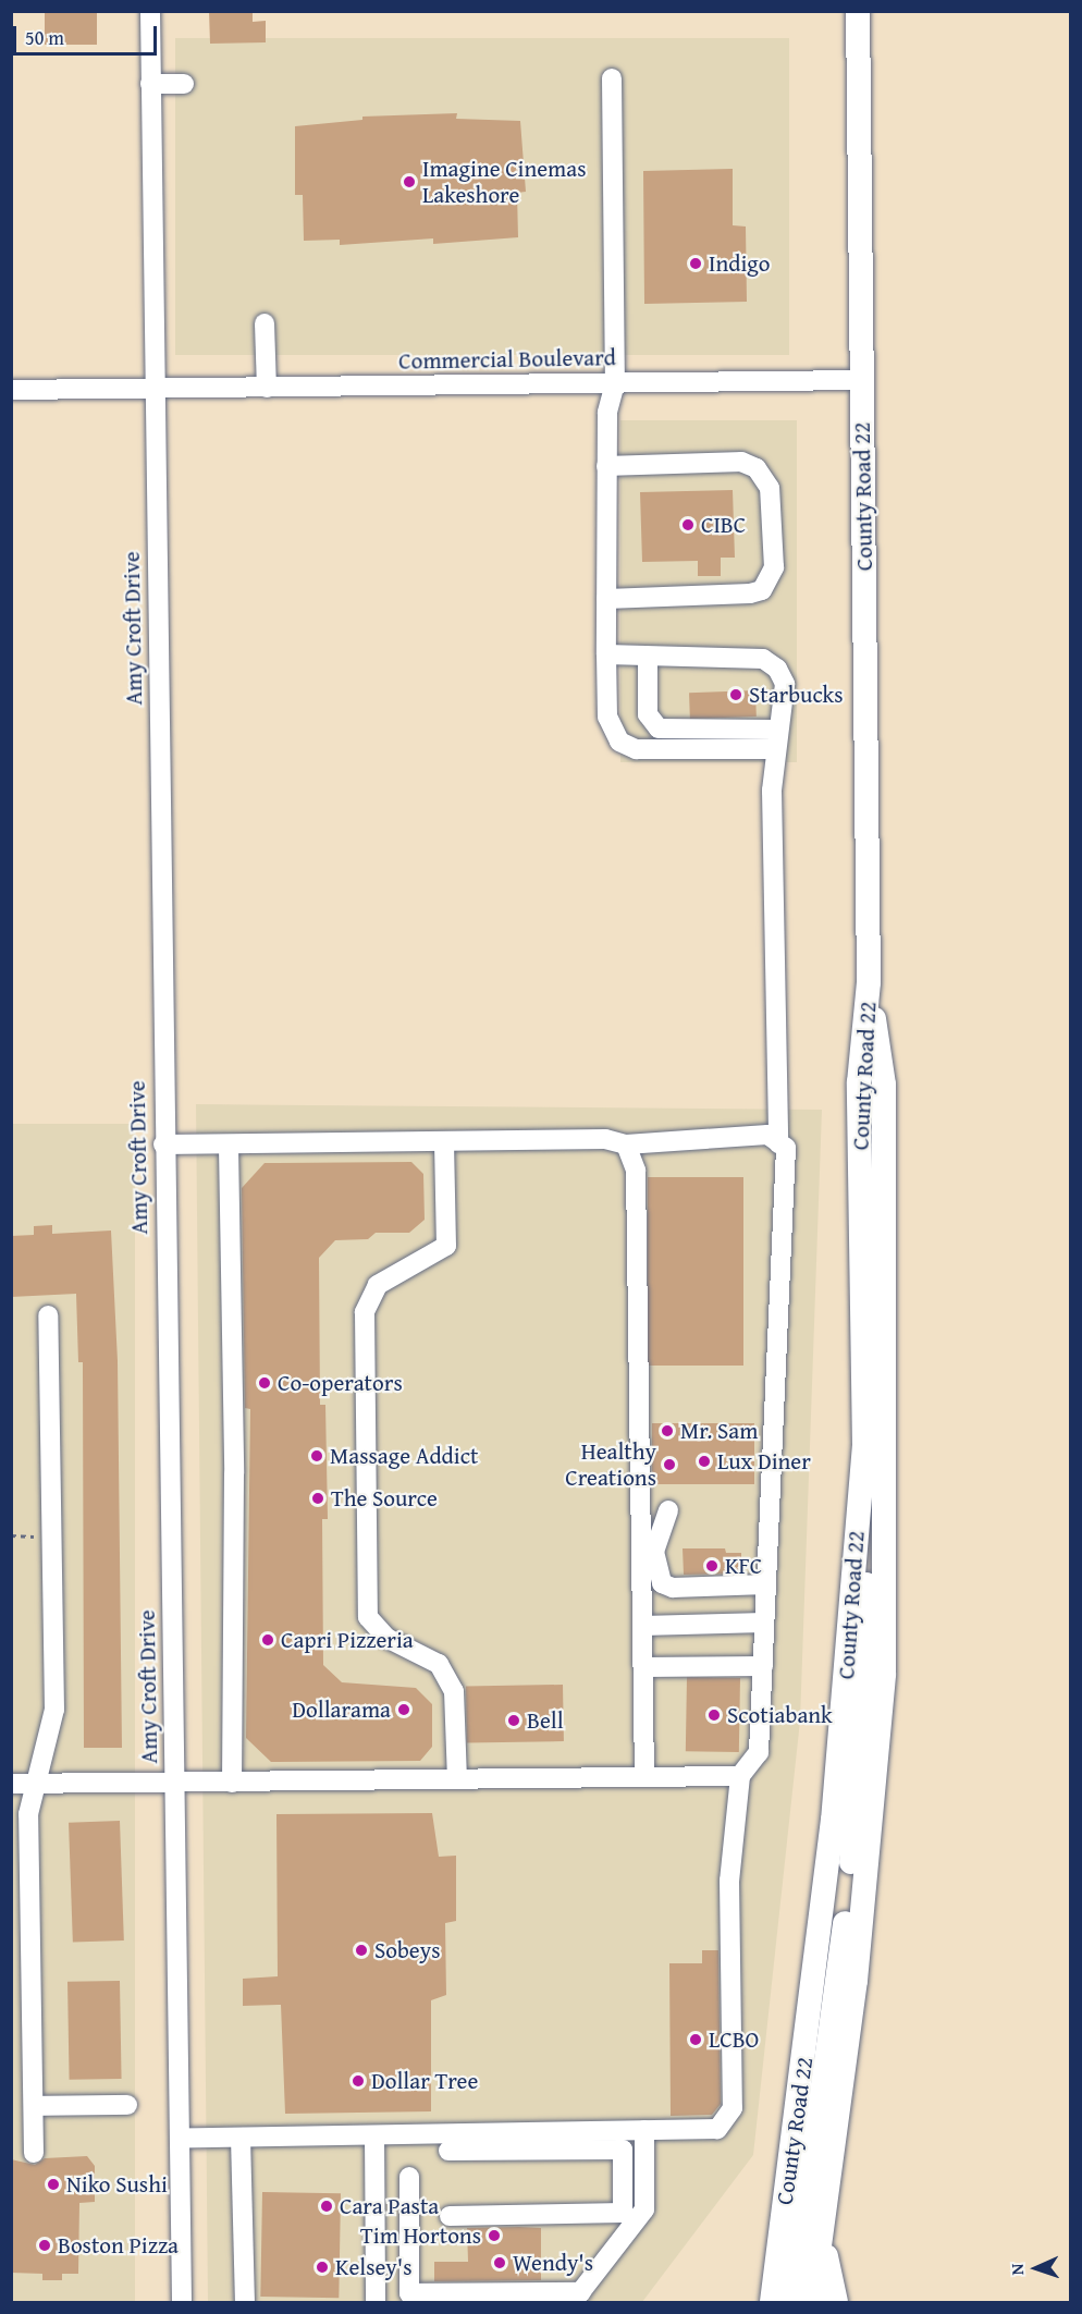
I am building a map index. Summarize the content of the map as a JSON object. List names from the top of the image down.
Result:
{
  "streets": {
    "main road": ["County Road 22"],
    "street": ["Commercial Boulevard", "Amy Croft Drive"]
  },
  "crossings": [
    ["Commercial Boulevard", "County Road 22"],
    ["Commercial Boulevard", "Amy Croft Drive"]
  ],
  "places": [
    "Imagine Cinemas Lakeshore",
    "Indigo",
    "CIBC",
    "Starbucks",
    "Co-operators",
    "Mr. Sam",
    "Massage Addict",
    "Lux Diner",
    "Healthy Creations",
    "The Source",
    "KFC",
    "Capri Pizzeria",
    "Dollarama",
    "Scotiabank",
    "Bell",
    "Sobeys",
    "LCBO",
    "Dollar Tree",
    "Niko Sushi",
    "Cara Pasta",
    "Tim Hortons",
    "Boston Pizza",
    "Wendy's",
    "Kelsey's"
  ],
  "scale_bar": "50 m",
  "north": "left"
}
